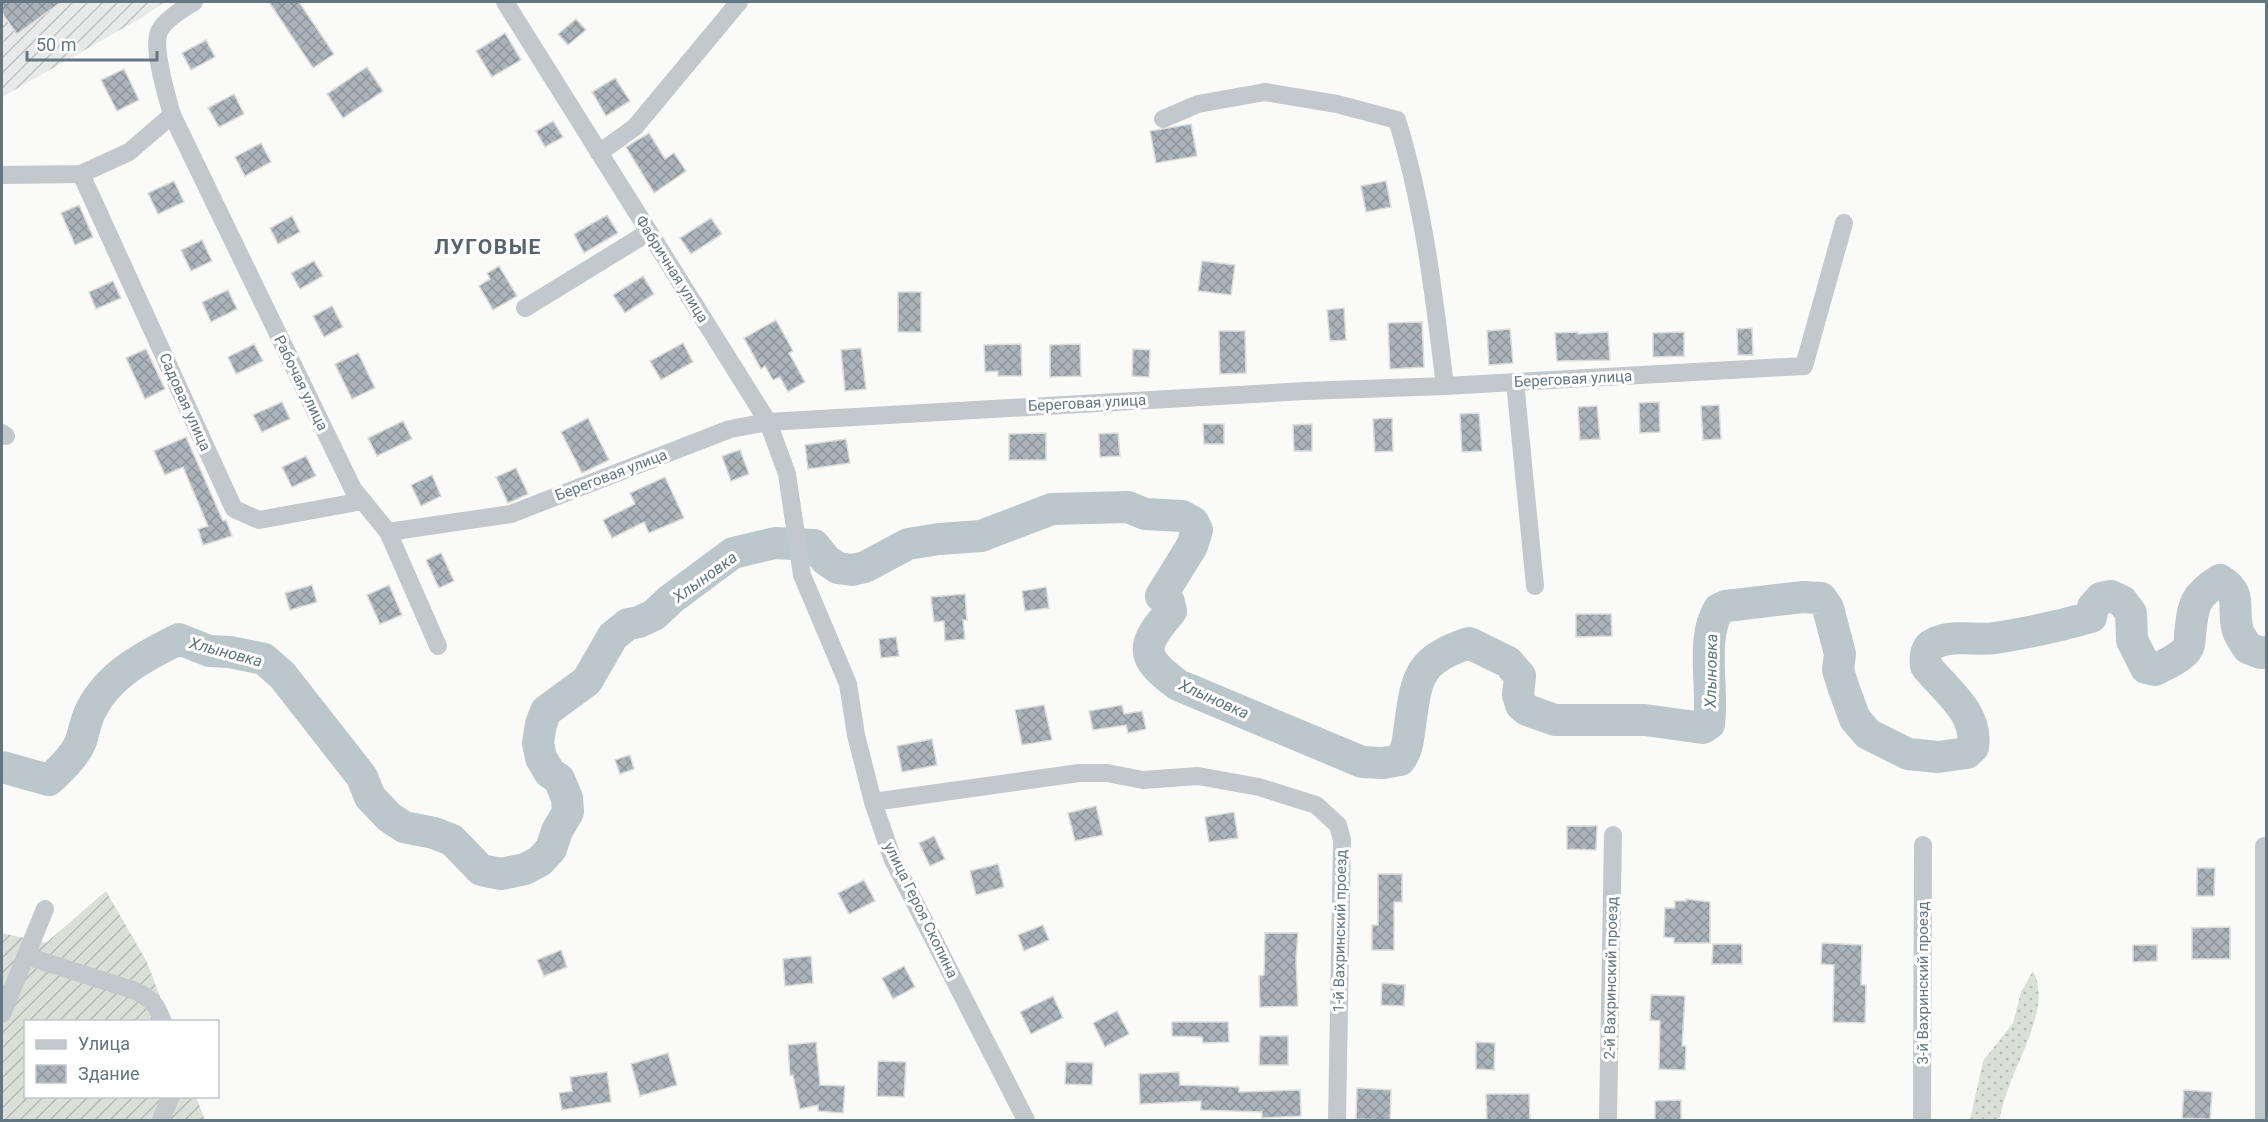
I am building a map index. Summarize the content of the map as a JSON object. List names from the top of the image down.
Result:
{
  "streets": {
    "street": [
      "Фабричная улица",
      "Береговая улица",
      "Рабочая улица",
      "Садовая улица",
      "улица Героя Скопина",
      "1-й Вахринский проезд",
      "2-й Вахринский проезд",
      "3-й Вахринский проезд"
    ]
  },
  "crossings": [
    ["Фабричная улица", "Береговая улица"],
    ["Фабричная улица", "улица Героя Скопина"],
    ["Береговая улица", "Рабочая улица"],
    ["Рабочая улица", "Садовая улица"],
    ["улица Героя Скопина", "1-й Вахринский проезд"]
  ],
  "districts": ["ЛУГОВЫЕ"],
  "water": ["Хлыновка"],
  "legend": ["Улица", "Здание"],
  "scale_bar": "50 m"
}
